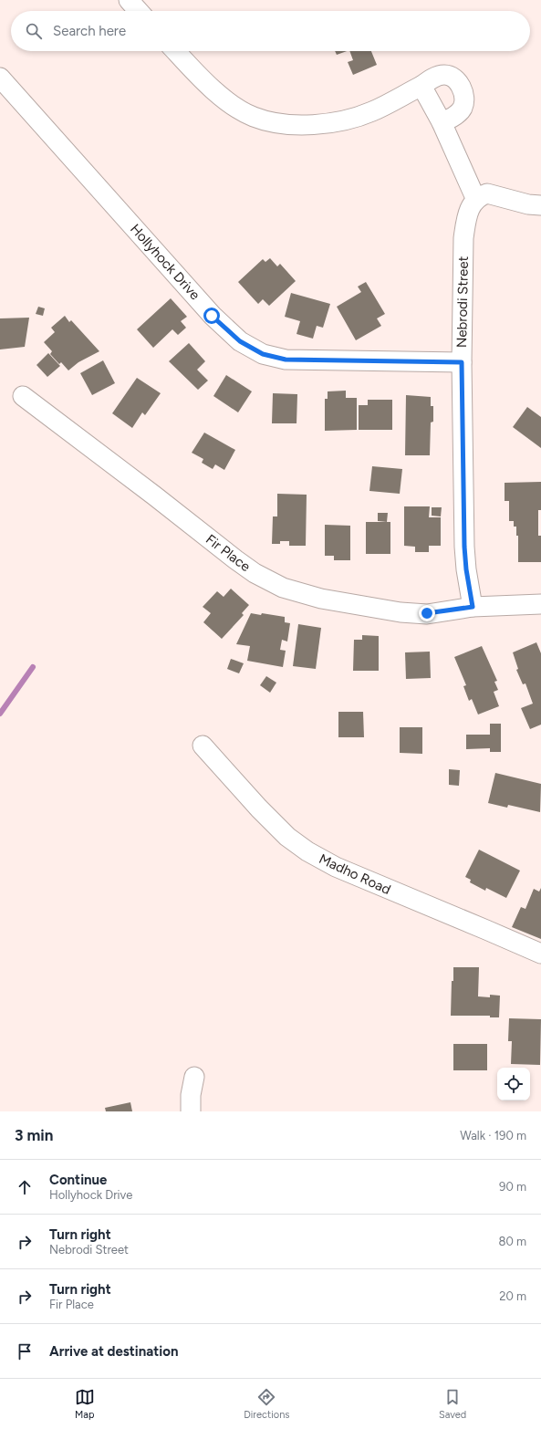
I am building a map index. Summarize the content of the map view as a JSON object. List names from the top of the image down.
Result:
{
  "streets": {
    "street": [
      "Hollyhock Drive",
      "Nebrodi Street",
      "Fir Place",
      "Madho Road"
    ]
  },
  "crossings": [
    ["Hollyhock Drive", "Nebrodi Street"],
    ["Nebrodi Street", "Fir Place"]
  ],
  "page": {
    "search": "Search here",
    "heading": ["3 min", "Walk · 190 m"],
    "list": [
      ["Continue", "Hollyhock Drive", "90 m"],
      ["Turn right", "Nebrodi Street", "80 m"],
      ["Turn right", "Fir Place", "20 m"],
      "Arrive at destination"
    ],
    "nav": ["Map", "Directions", "Saved"]
  }
}
